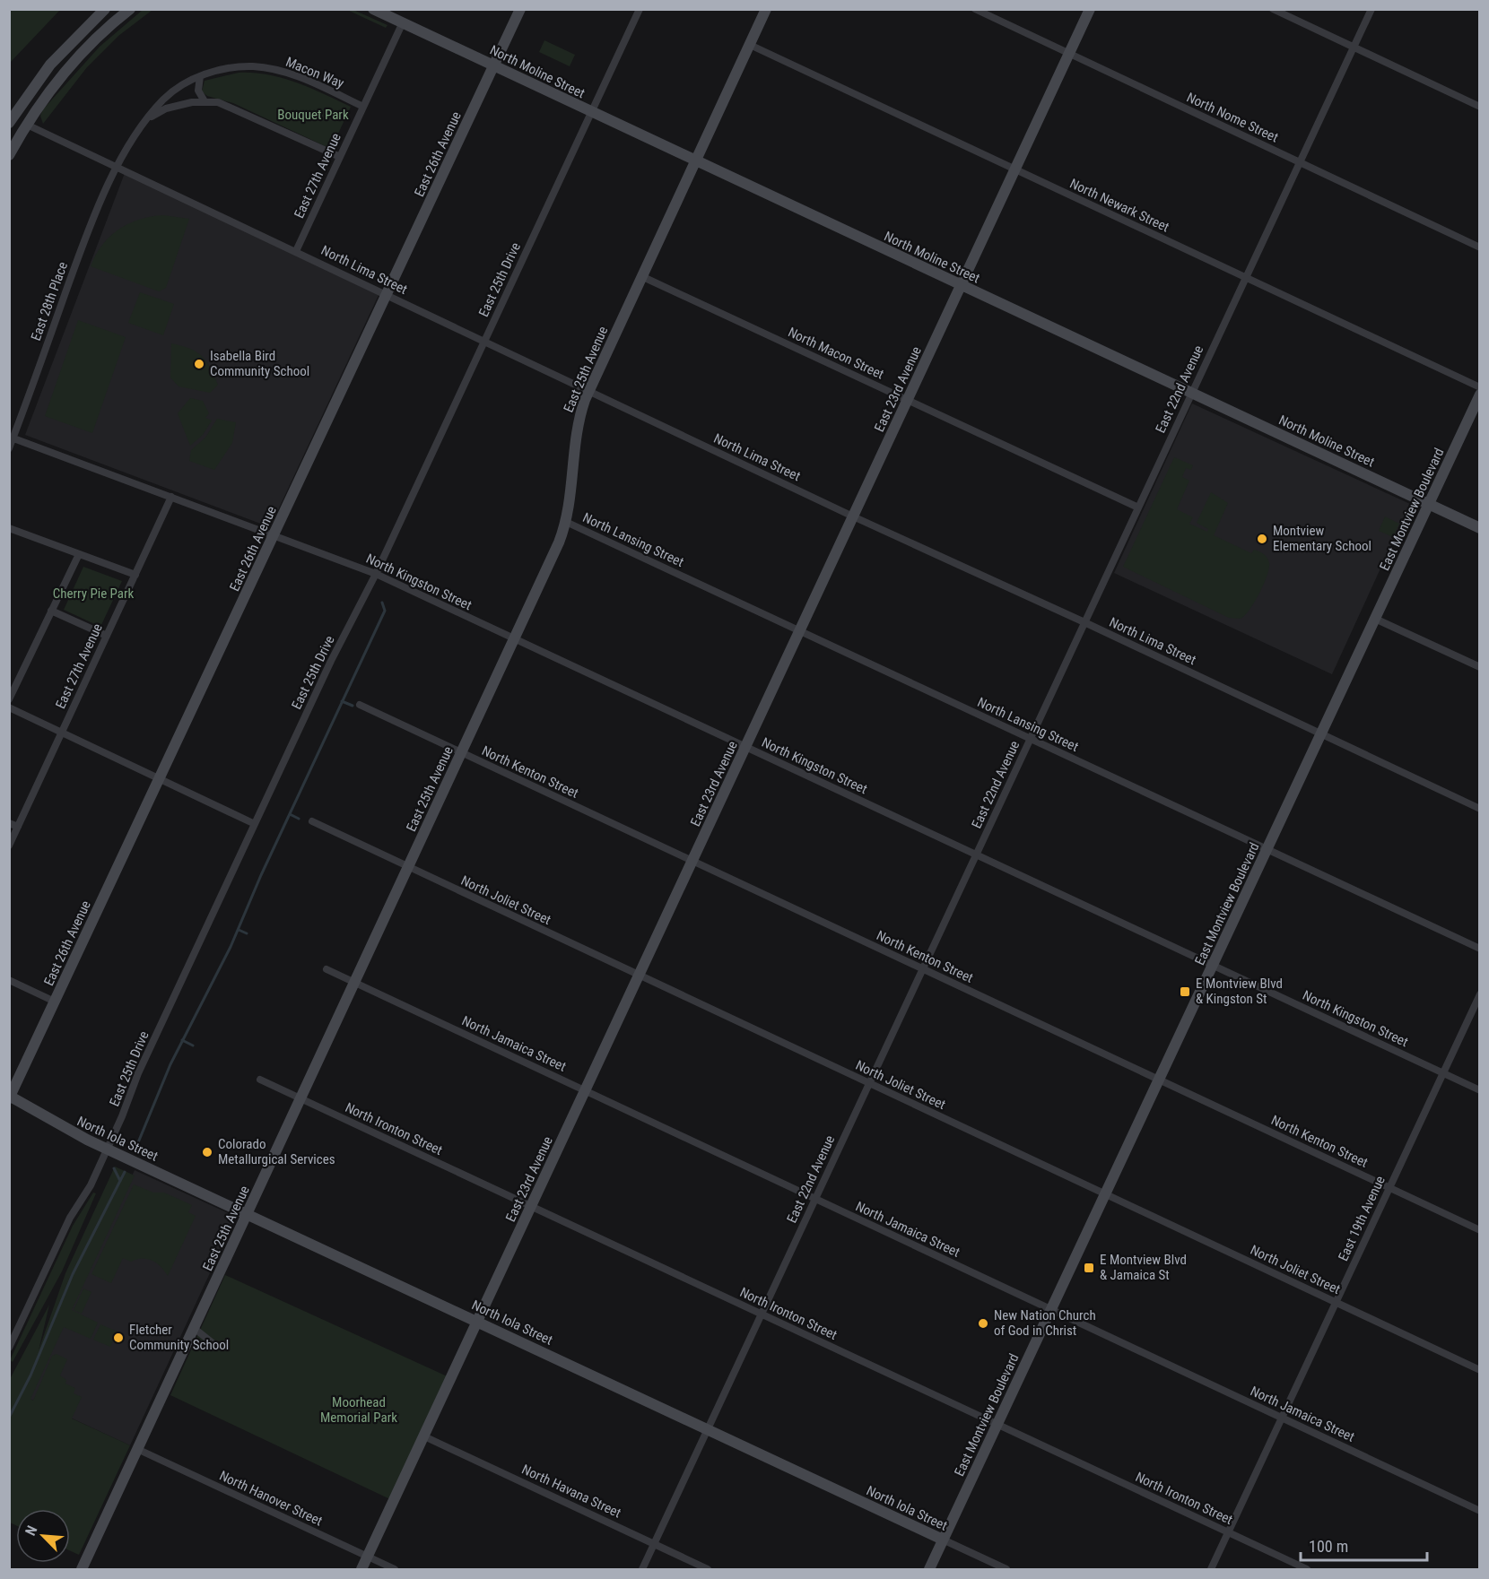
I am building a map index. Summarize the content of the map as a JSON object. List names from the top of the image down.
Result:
{
  "streets": {
    "street": [
      "North Moline Street",
      "Macon Way",
      "North Nome Street",
      "East 26th Avenue",
      "East 27th Avenue",
      "North Newark Street",
      "North Lima Street",
      "East 25th Drive",
      "East 28th Place",
      "North Macon Street",
      "East 25th Avenue",
      "East 23rd Avenue",
      "East 22nd Avenue",
      "East Montview Boulevard",
      "North Lansing Street",
      "North Kingston Street",
      "North Kenton Street",
      "North Joliet Street",
      "North Jamaica Street",
      "North Ironton Street",
      "North Iola Street",
      "East 19th Avenue",
      "North Havana Street",
      "North Hanover Street"
    ]
  },
  "crossings": [
    ["North Moline Street", "East 26th Avenue"],
    ["North Moline Street", "East 27th Avenue"],
    ["North Moline Street", "East 25th Drive"],
    ["North Moline Street", "East 25th Avenue"],
    ["North Moline Street", "East 23rd Avenue"],
    ["North Moline Street", "East 22nd Avenue"],
    ["North Moline Street", "East Montview Boulevard"],
    ["Macon Way", "East 27th Avenue"],
    ["Macon Way", "North Lima Street"],
    ["Macon Way", "East 28th Place"],
    ["North Nome Street", "East 23rd Avenue"],
    ["North Nome Street", "East 22nd Avenue"],
    ["East 26th Avenue", "North Lima Street"],
    ["East 26th Avenue", "North Kingston Street"],
    ["East 26th Avenue", "North Iola Street"],
    ["East 27th Avenue", "North Lima Street"],
    ["East 27th Avenue", "North Kingston Street"],
    ["North Newark Street", "East 25th Avenue"],
    ["North Newark Street", "East 23rd Avenue"],
    ["North Newark Street", "East 22nd Avenue"],
    ["North Lima Street", "East 25th Drive"],
    ["North Lima Street", "East 28th Place"],
    ["North Lima Street", "East 25th Avenue"],
    ["North Lima Street", "East 23rd Avenue"],
    ["North Lima Street", "East 22nd Avenue"],
    ["North Lima Street", "East Montview Boulevard"],
    ["East 25th Drive", "North Kingston Street"],
    ["East 25th Drive", "North Iola Street"],
    ["East 28th Place", "North Kingston Street"],
    ["North Macon Street", "East 25th Avenue"],
    ["North Macon Street", "East 23rd Avenue"],
    ["North Macon Street", "East 22nd Avenue"],
    ["East 25th Avenue", "North Lansing Street"],
    ["East 25th Avenue", "North Kingston Street"],
    ["East 25th Avenue", "North Kenton Street"],
    ["East 25th Avenue", "North Joliet Street"],
    ["East 25th Avenue", "North Jamaica Street"],
    ["East 25th Avenue", "North Ironton Street"],
    ["East 25th Avenue", "North Iola Street"],
    ["East 25th Avenue", "North Hanover Street"],
    ["East 23rd Avenue", "North Lansing Street"],
    ["East 23rd Avenue", "North Kingston Street"],
    ["East 23rd Avenue", "North Kenton Street"],
    ["East 23rd Avenue", "North Joliet Street"],
    ["East 23rd Avenue", "North Jamaica Street"],
    ["East 23rd Avenue", "North Ironton Street"],
    ["East 23rd Avenue", "North Iola Street"],
    ["East 23rd Avenue", "North Havana Street"],
    ["East 23rd Avenue", "North Hanover Street"],
    ["East 22nd Avenue", "North Lansing Street"],
    ["East 22nd Avenue", "North Kingston Street"],
    ["East 22nd Avenue", "North Kenton Street"],
    ["East 22nd Avenue", "North Joliet Street"],
    ["East 22nd Avenue", "North Jamaica Street"],
    ["East 22nd Avenue", "North Ironton Street"],
    ["East 22nd Avenue", "North Iola Street"],
    ["East 22nd Avenue", "North Havana Street"],
    ["East Montview Boulevard", "North Lansing Street"],
    ["East Montview Boulevard", "North Kingston Street"],
    ["East Montview Boulevard", "North Kenton Street"],
    ["East Montview Boulevard", "North Joliet Street"],
    ["East Montview Boulevard", "North Jamaica Street"],
    ["East Montview Boulevard", "North Ironton Street"],
    ["East Montview Boulevard", "North Iola Street"],
    ["North Kingston Street", "East 19th Avenue"],
    ["North Kenton Street", "East 19th Avenue"],
    ["North Joliet Street", "East 19th Avenue"],
    ["North Jamaica Street", "East 19th Avenue"],
    ["North Ironton Street", "East 19th Avenue"]
  ],
  "parks": ["Bouquet Park", "Cherry Pie Park", "Moorhead Memorial Park"],
  "places": {
    "other": [
      "Isabella Bird Community School",
      "Montview Elementary School",
      "Colorado Metallurgical Services",
      "New Nation Church of God in Christ",
      "Fletcher Community School"
    ],
    "transit": ["E Montview Blvd & Kingston St", "E Montview Blvd & Jamaica St"]
  },
  "scale_bar": "100 m",
  "north": "top left"
}
